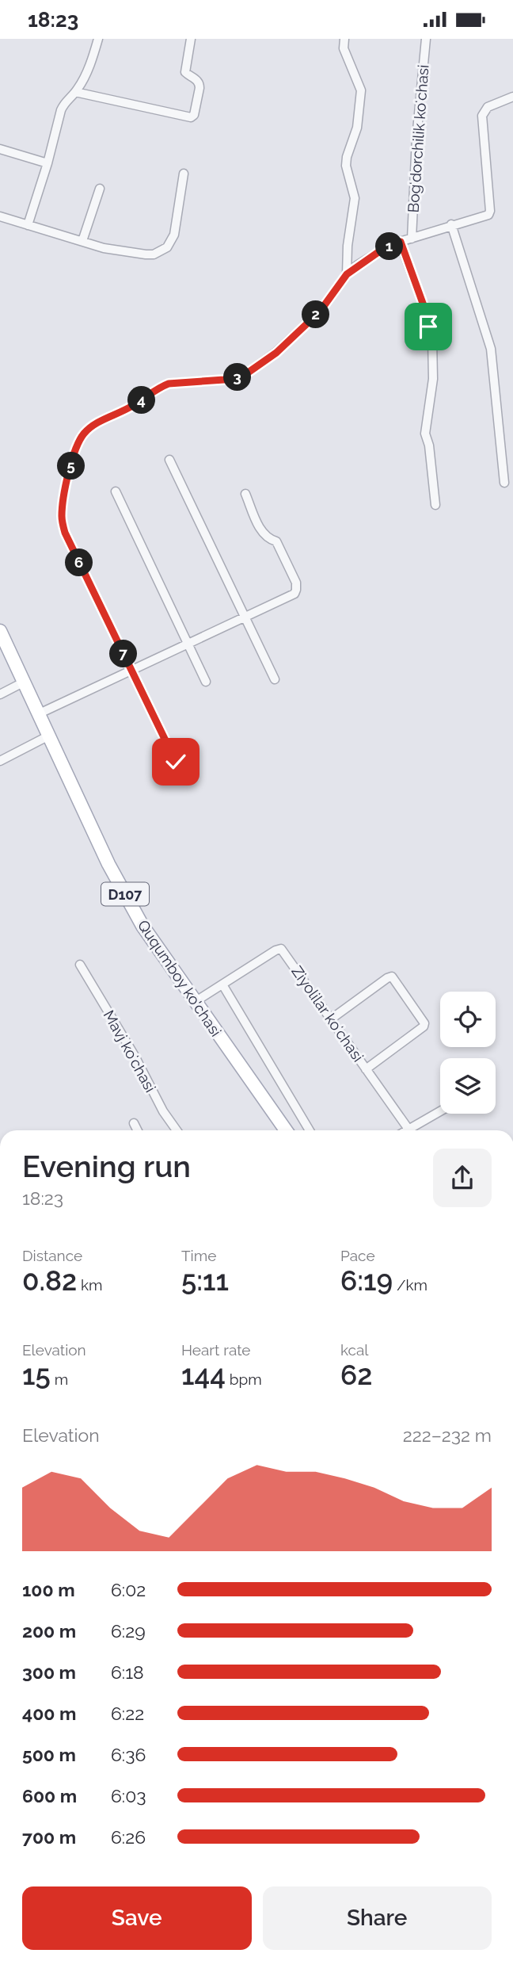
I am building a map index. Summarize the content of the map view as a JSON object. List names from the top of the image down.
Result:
{
  "streets": {
    "main road": ["D107", "Ququmboy ko'chasi"],
    "street": ["Bogʻdorchilik koʻchasi", "Ziyolilar koʻchasi", "Mavj koʻchasi"]
  },
  "page": {
    "status": "18:23",
    "pins": [
      "1",
      "2",
      "3",
      "4",
      "5",
      "6",
      "7"
    ],
    "heading": ["Evening run", "18:23"],
    "stats": [
      ["Distance", "0.82 km"],
      ["Time", "5:11"],
      ["Pace", "6:19 /km"],
      ["Elevation", "15 m"],
      ["Heart rate", "144 bpm"],
      ["kcal", "62"]
    ],
    "chart": ["Elevation", "222–232 m"],
    "list": [
      {
        "name": "100 m",
        "note": "6:02"
      },
      {
        "name": "200 m",
        "note": "6:29"
      },
      {
        "name": "300 m",
        "note": "6:18"
      },
      {
        "name": "400 m",
        "note": "6:22"
      },
      {
        "name": "500 m",
        "note": "6:36"
      },
      {
        "name": "600 m",
        "note": "6:03"
      },
      {
        "name": "700 m",
        "note": "6:26"
      }
    ],
    "buttons": ["Save", "Share"]
  }
}
